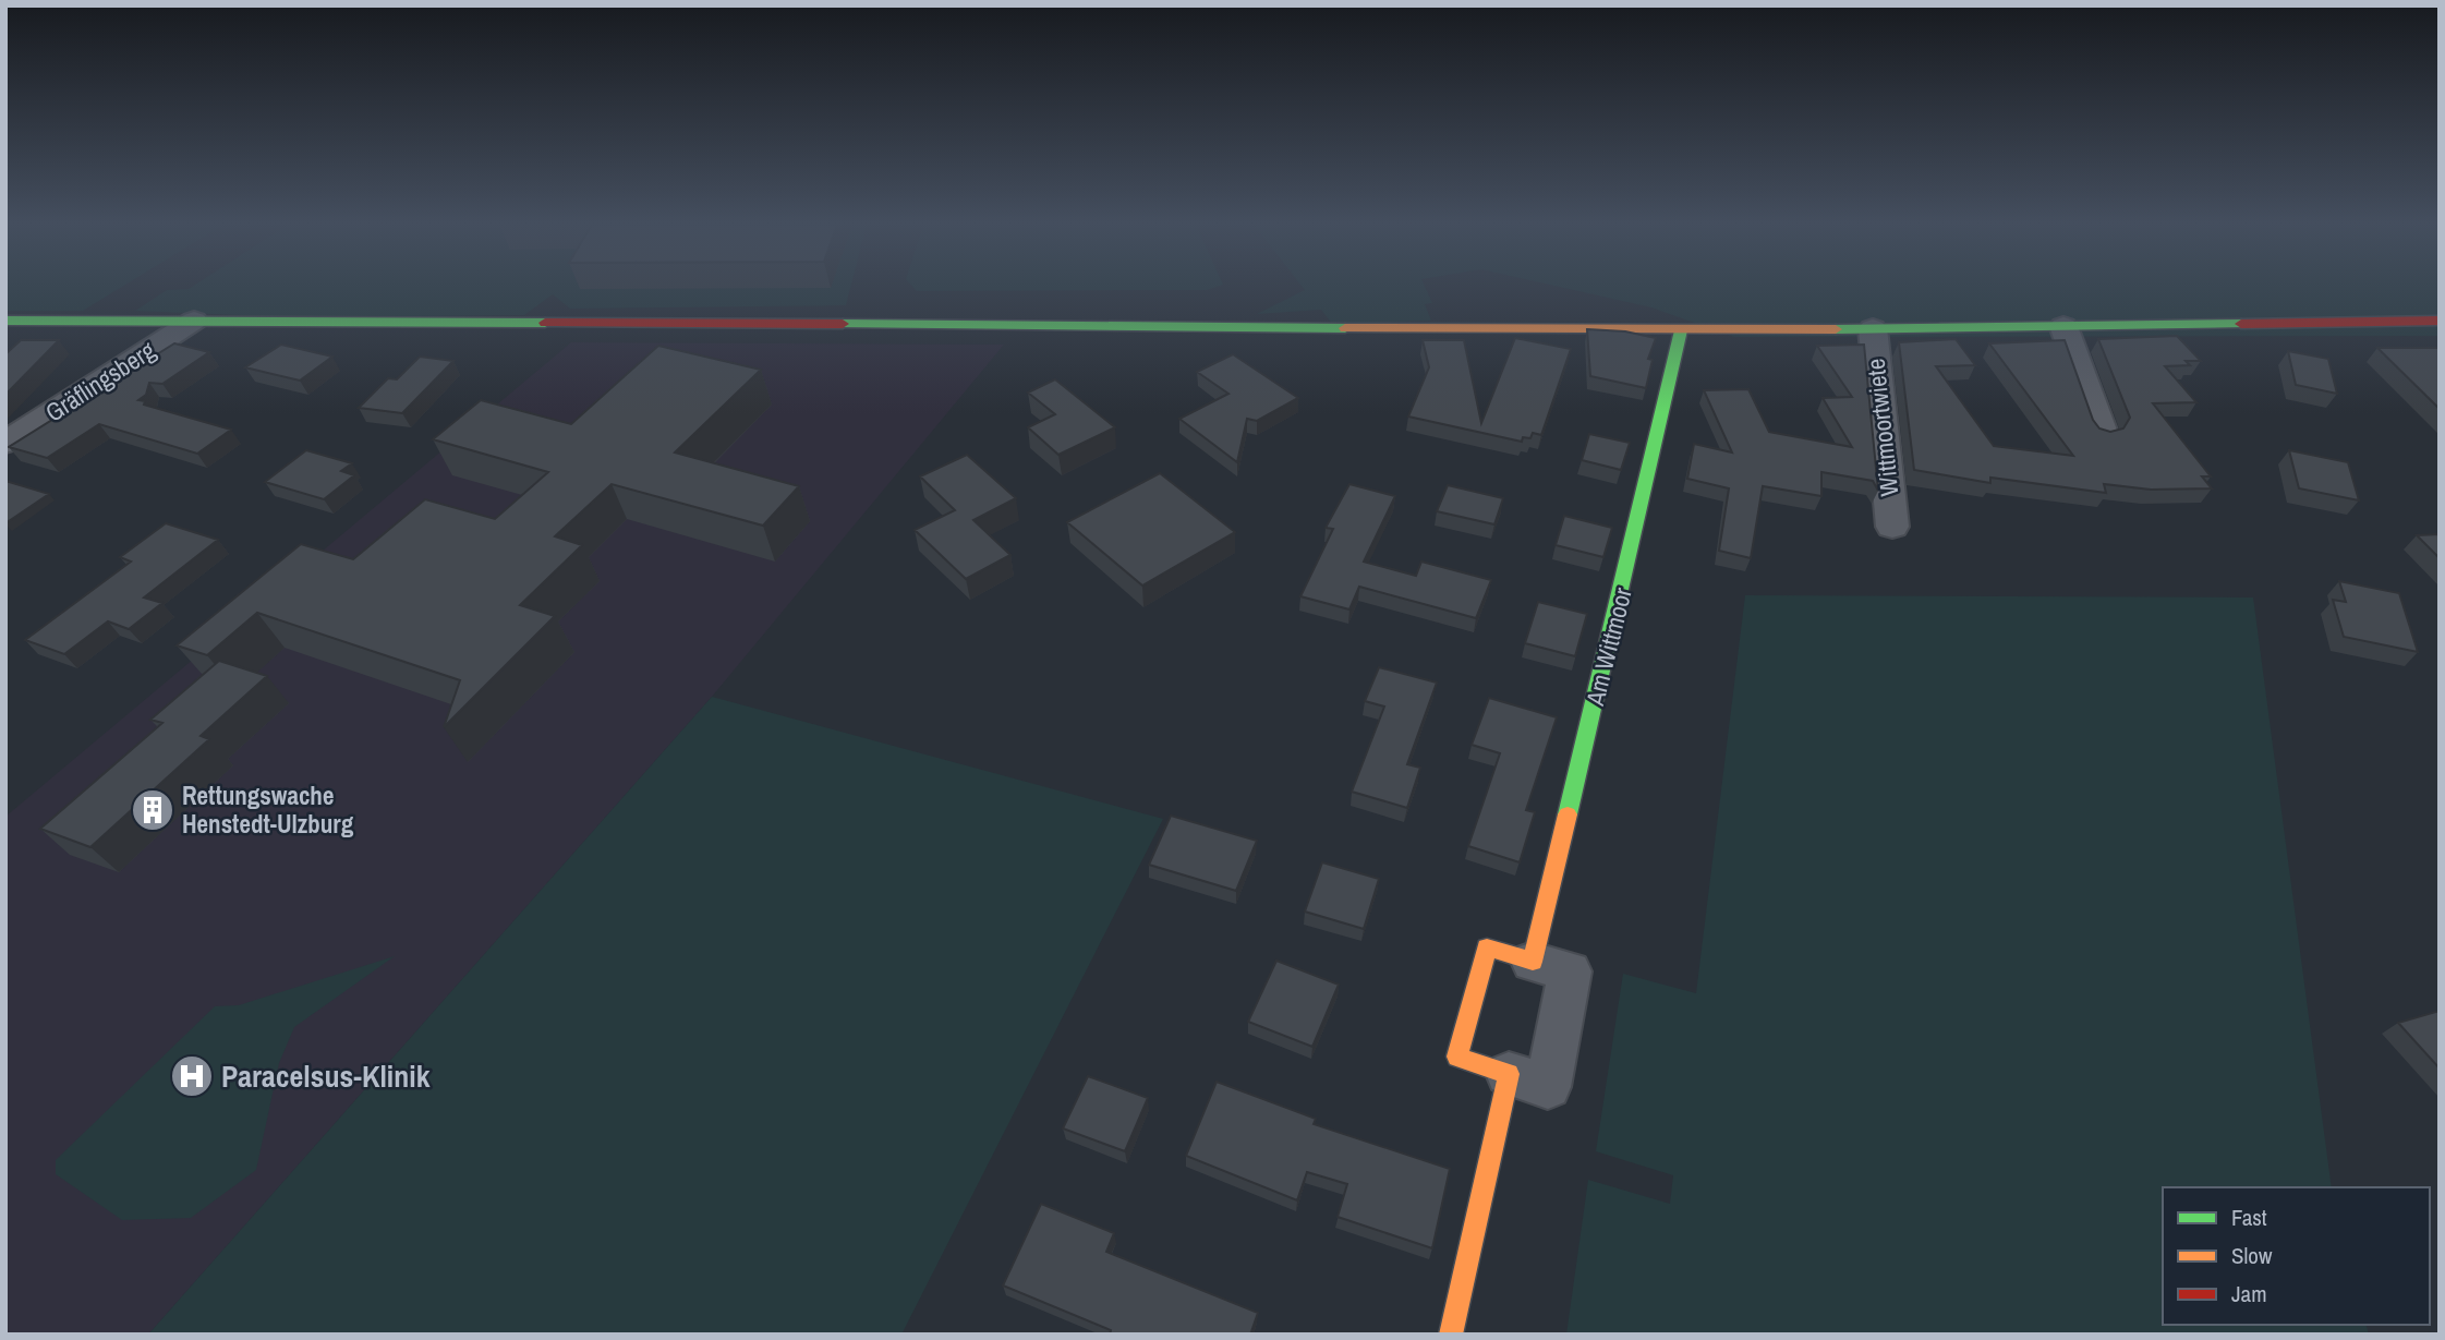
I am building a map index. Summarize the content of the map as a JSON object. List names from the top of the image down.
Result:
{
  "streets": {
    "street": ["Gräflingsberg", "Wittmoortwiete", "Am Wittmoor"]
  },
  "places": {
    "building": ["Rettungswache Henstedt-Ulzburg"],
    "hospital": ["Paracelsus-Klinik"]
  },
  "legend": ["Fast", "Slow", "Jam"]
}
